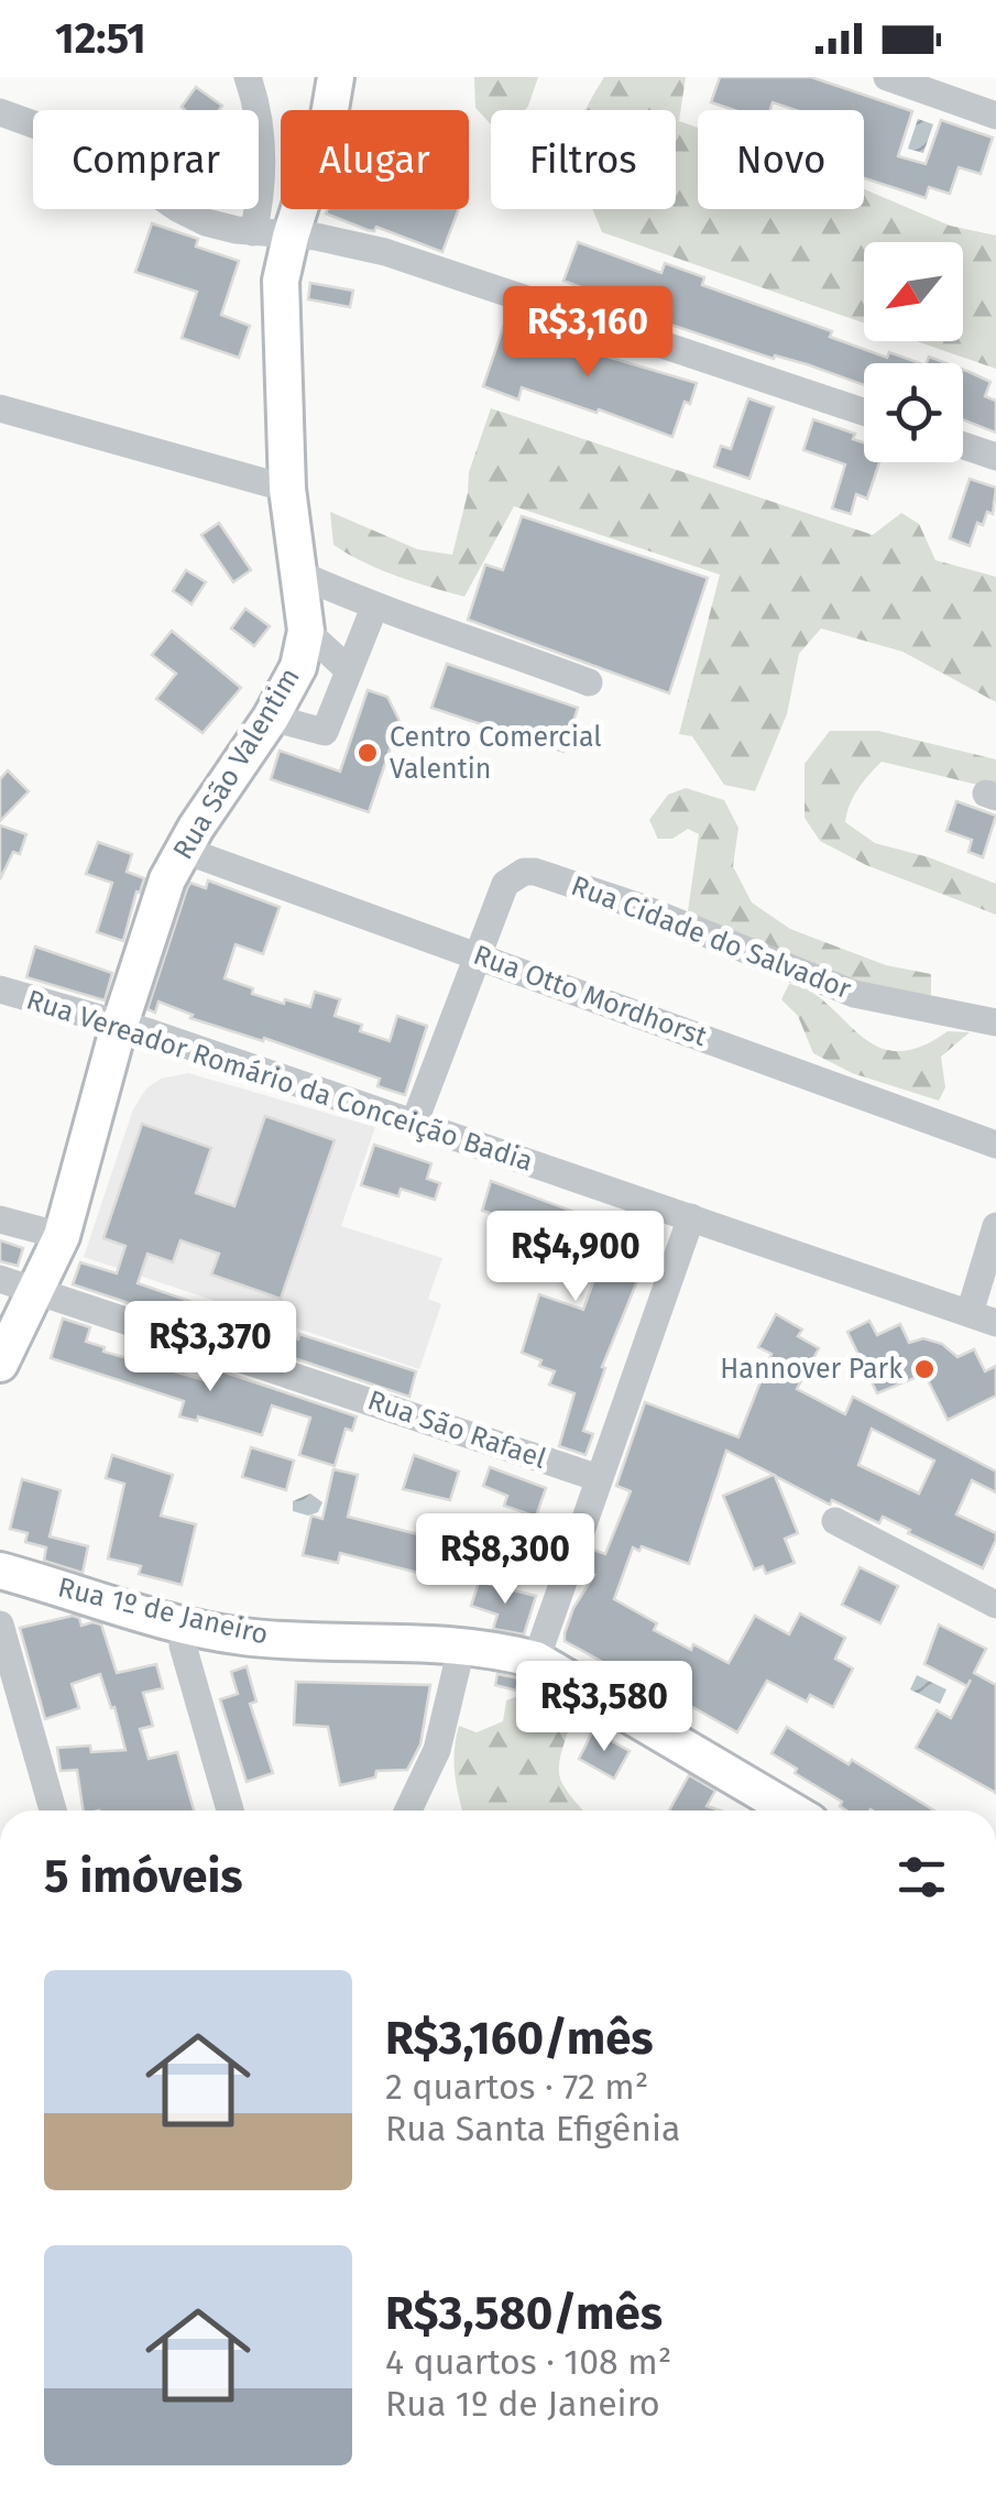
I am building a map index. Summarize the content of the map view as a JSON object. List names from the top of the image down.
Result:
{
  "streets": {
    "main road": ["Rua São Valentim", "Rua 1º de Janeiro"],
    "street": [
      "Rua Cidade do Salvador",
      "Rua Otto Mordhorst",
      "Rua Vereador Romário da Conceição Badia",
      "Rua São Rafael"
    ]
  },
  "crossings": [
    ["Rua São Valentim", "Rua Otto Mordhorst"],
    ["Rua São Valentim", "Rua Vereador Romário da Conceição Badia"],
    ["Rua São Valentim", "Rua São Rafael"],
    ["Rua Cidade do Salvador", "Rua Otto Mordhorst"],
    ["Rua Cidade do Salvador", "Rua Vereador Romário da Conceição Badia"]
  ],
  "places": ["Centro Comercial Valentin", "Hannover Park"],
  "north": "bottom left",
  "page": {
    "status": "12:51",
    "chip": [
      "Comprar",
      "Alugar",
      "Filtros",
      "Novo"
    ],
    "price": [
      "R$3,160",
      "R$4,900",
      "R$3,370",
      "R$8,300",
      "R$3,580"
    ],
    "heading": "5 imóveis",
    "list": [
      {
        "name": "R$3,160/mês",
        "note": "2 quartos · 72 m² · Rua Santa Efigênia"
      },
      {
        "name": "R$3,580/mês",
        "note": "4 quartos · 108 m² · Rua 1º de Janeiro"
      }
    ]
  }
}
